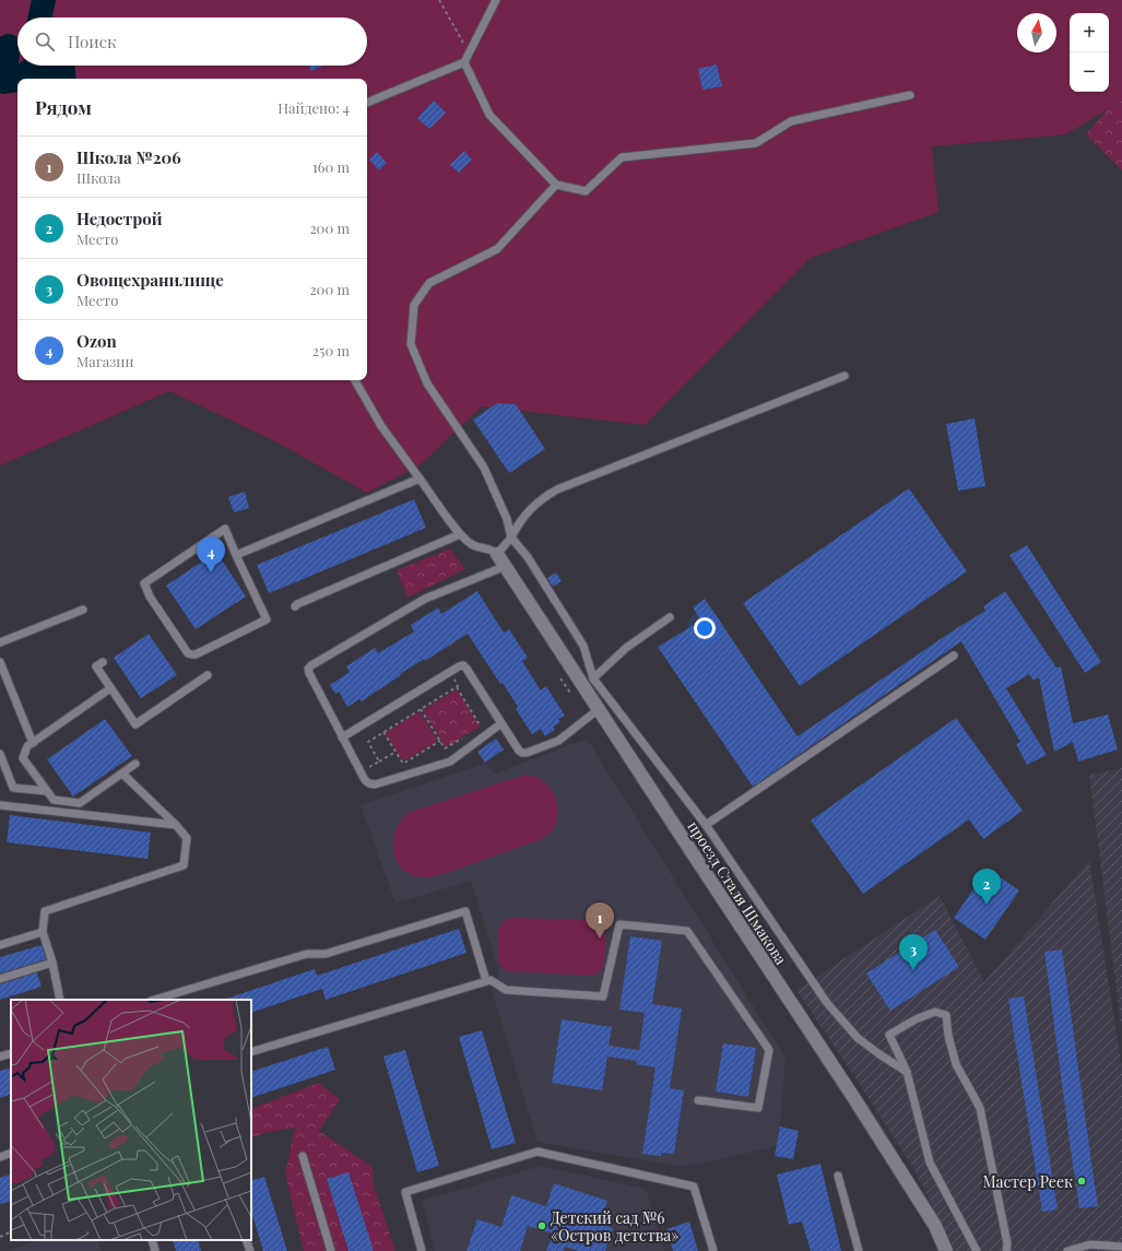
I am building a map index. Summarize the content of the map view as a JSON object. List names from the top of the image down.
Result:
{
  "streets": {
    "street": ["проезд Сталя Шмакова"]
  },
  "places": ["Мастер Реек", "Детский сад №6 «Остров детства»"],
  "north": "top",
  "page": {
    "map_buttons": ["+", "−"],
    "search": "Поиск",
    "heading": ["Рядом", "Найдено: 4"],
    "list": [
      {
        "mark": "1",
        "name": "Школа №206",
        "note": "Школа",
        "value": "160 m"
      },
      {
        "mark": "2",
        "name": "Недострой",
        "note": "Место",
        "value": "200 m"
      },
      {
        "mark": "3",
        "name": "Овощехранилище",
        "note": "Место",
        "value": "200 m"
      },
      {
        "mark": "4",
        "name": "Ozon",
        "note": "Магазин",
        "value": "250 m"
      }
    ],
    "pins": [
      "4",
      "2",
      "1",
      "3"
    ]
  }
}
